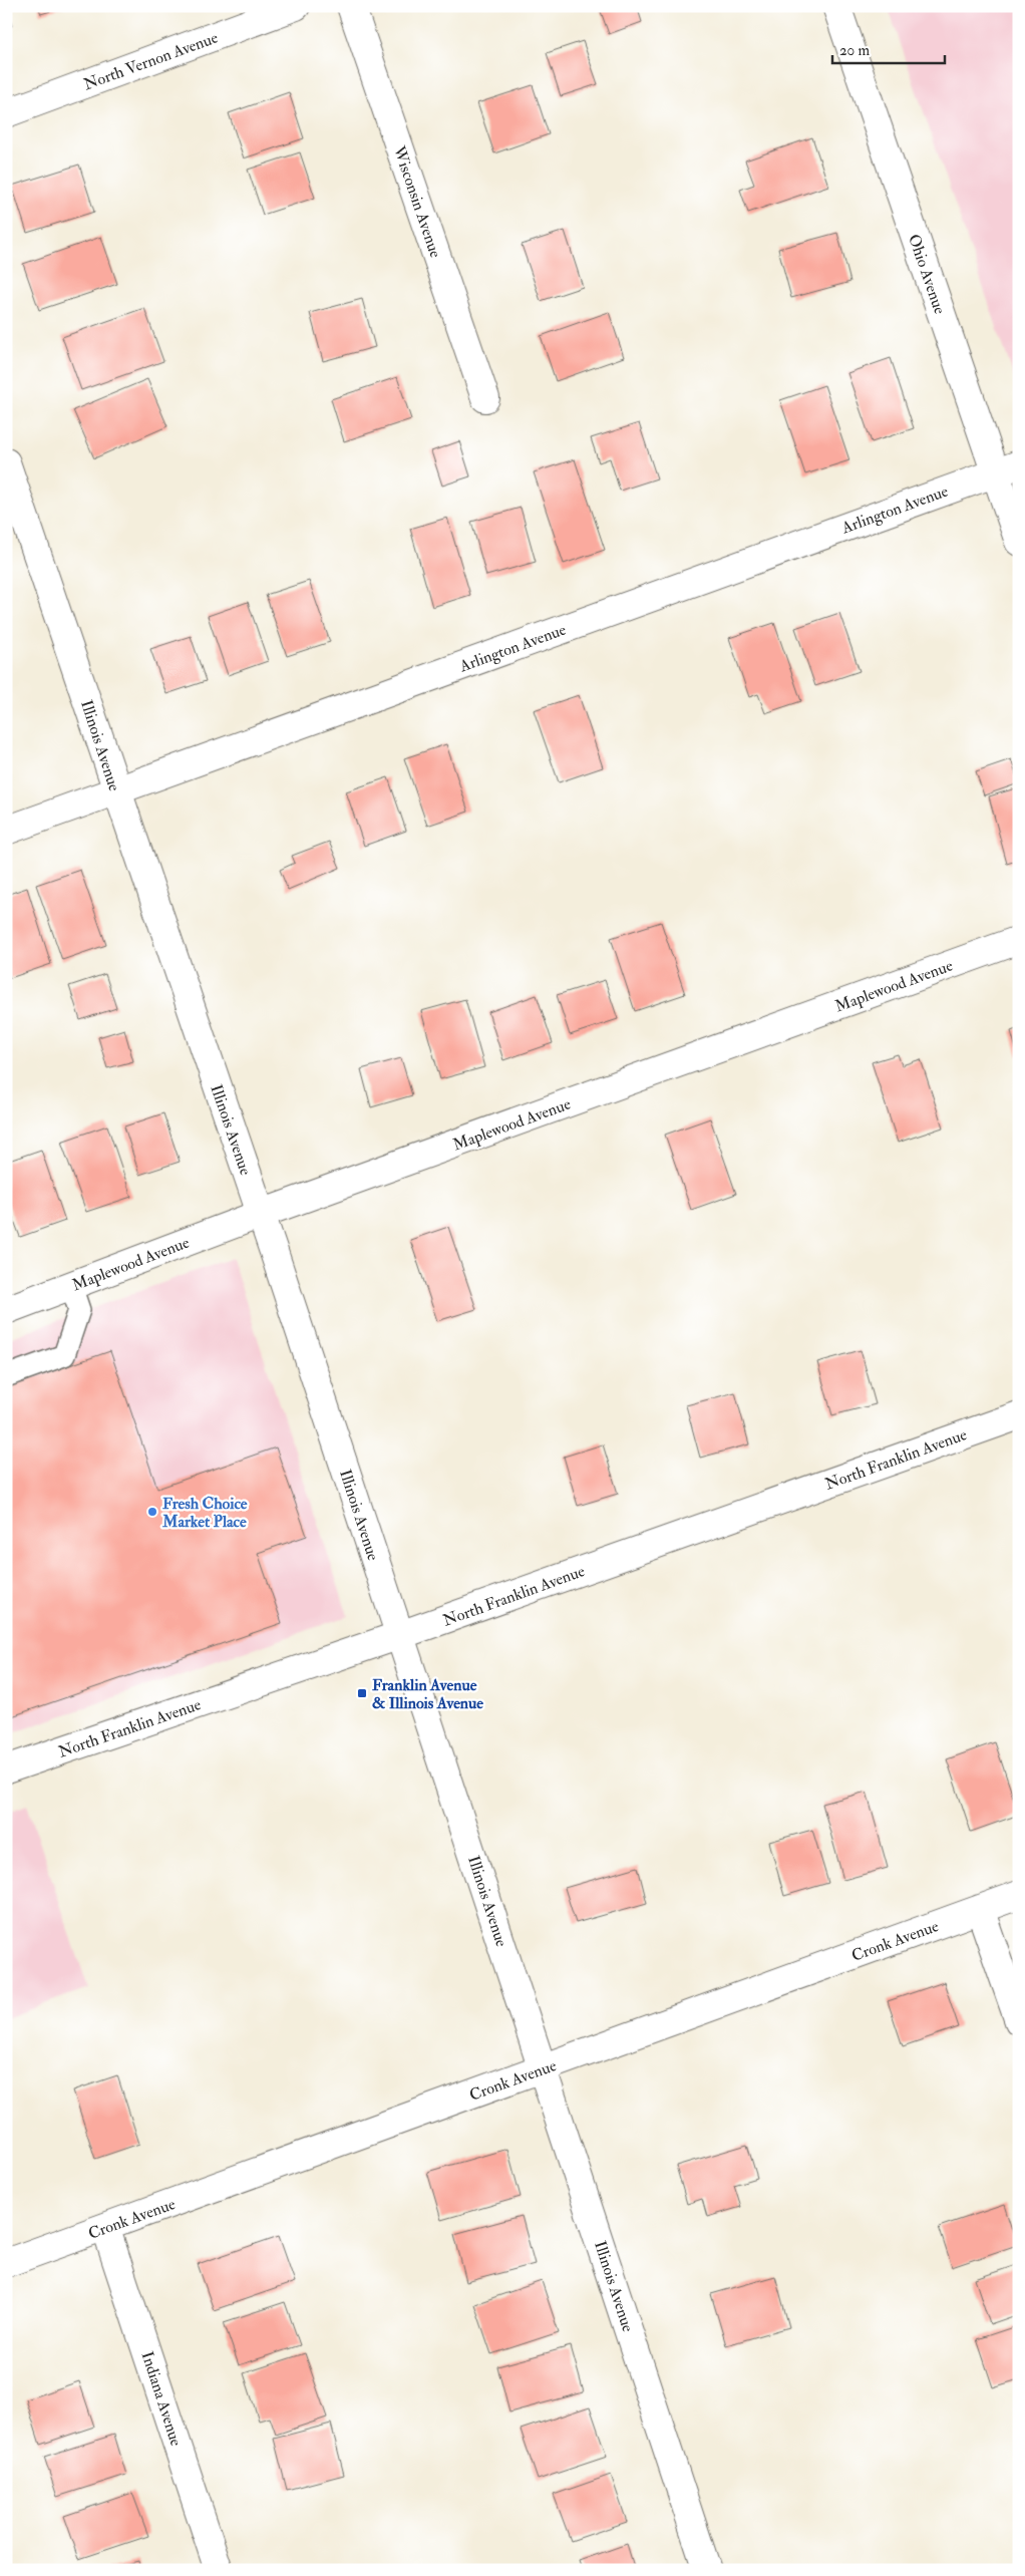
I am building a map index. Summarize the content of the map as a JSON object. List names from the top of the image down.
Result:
{
  "streets": {
    "street": [
      "North Vernon Avenue",
      "Wisconsin Avenue",
      "Ohio Avenue",
      "Arlington Avenue",
      "Illinois Avenue",
      "Maplewood Avenue",
      "North Franklin Avenue",
      "Cronk Avenue",
      "Indiana Avenue"
    ]
  },
  "crossings": [
    ["Ohio Avenue", "Arlington Avenue"],
    ["Arlington Avenue", "Illinois Avenue"],
    ["Illinois Avenue", "Maplewood Avenue"],
    ["Illinois Avenue", "North Franklin Avenue"],
    ["Illinois Avenue", "Cronk Avenue"],
    ["Cronk Avenue", "Indiana Avenue"]
  ],
  "places": {
    "other": ["Fresh Choice Market Place"],
    "transit": ["Franklin Avenue & Illinois Avenue"]
  },
  "scale_bar": "20 m"
}
